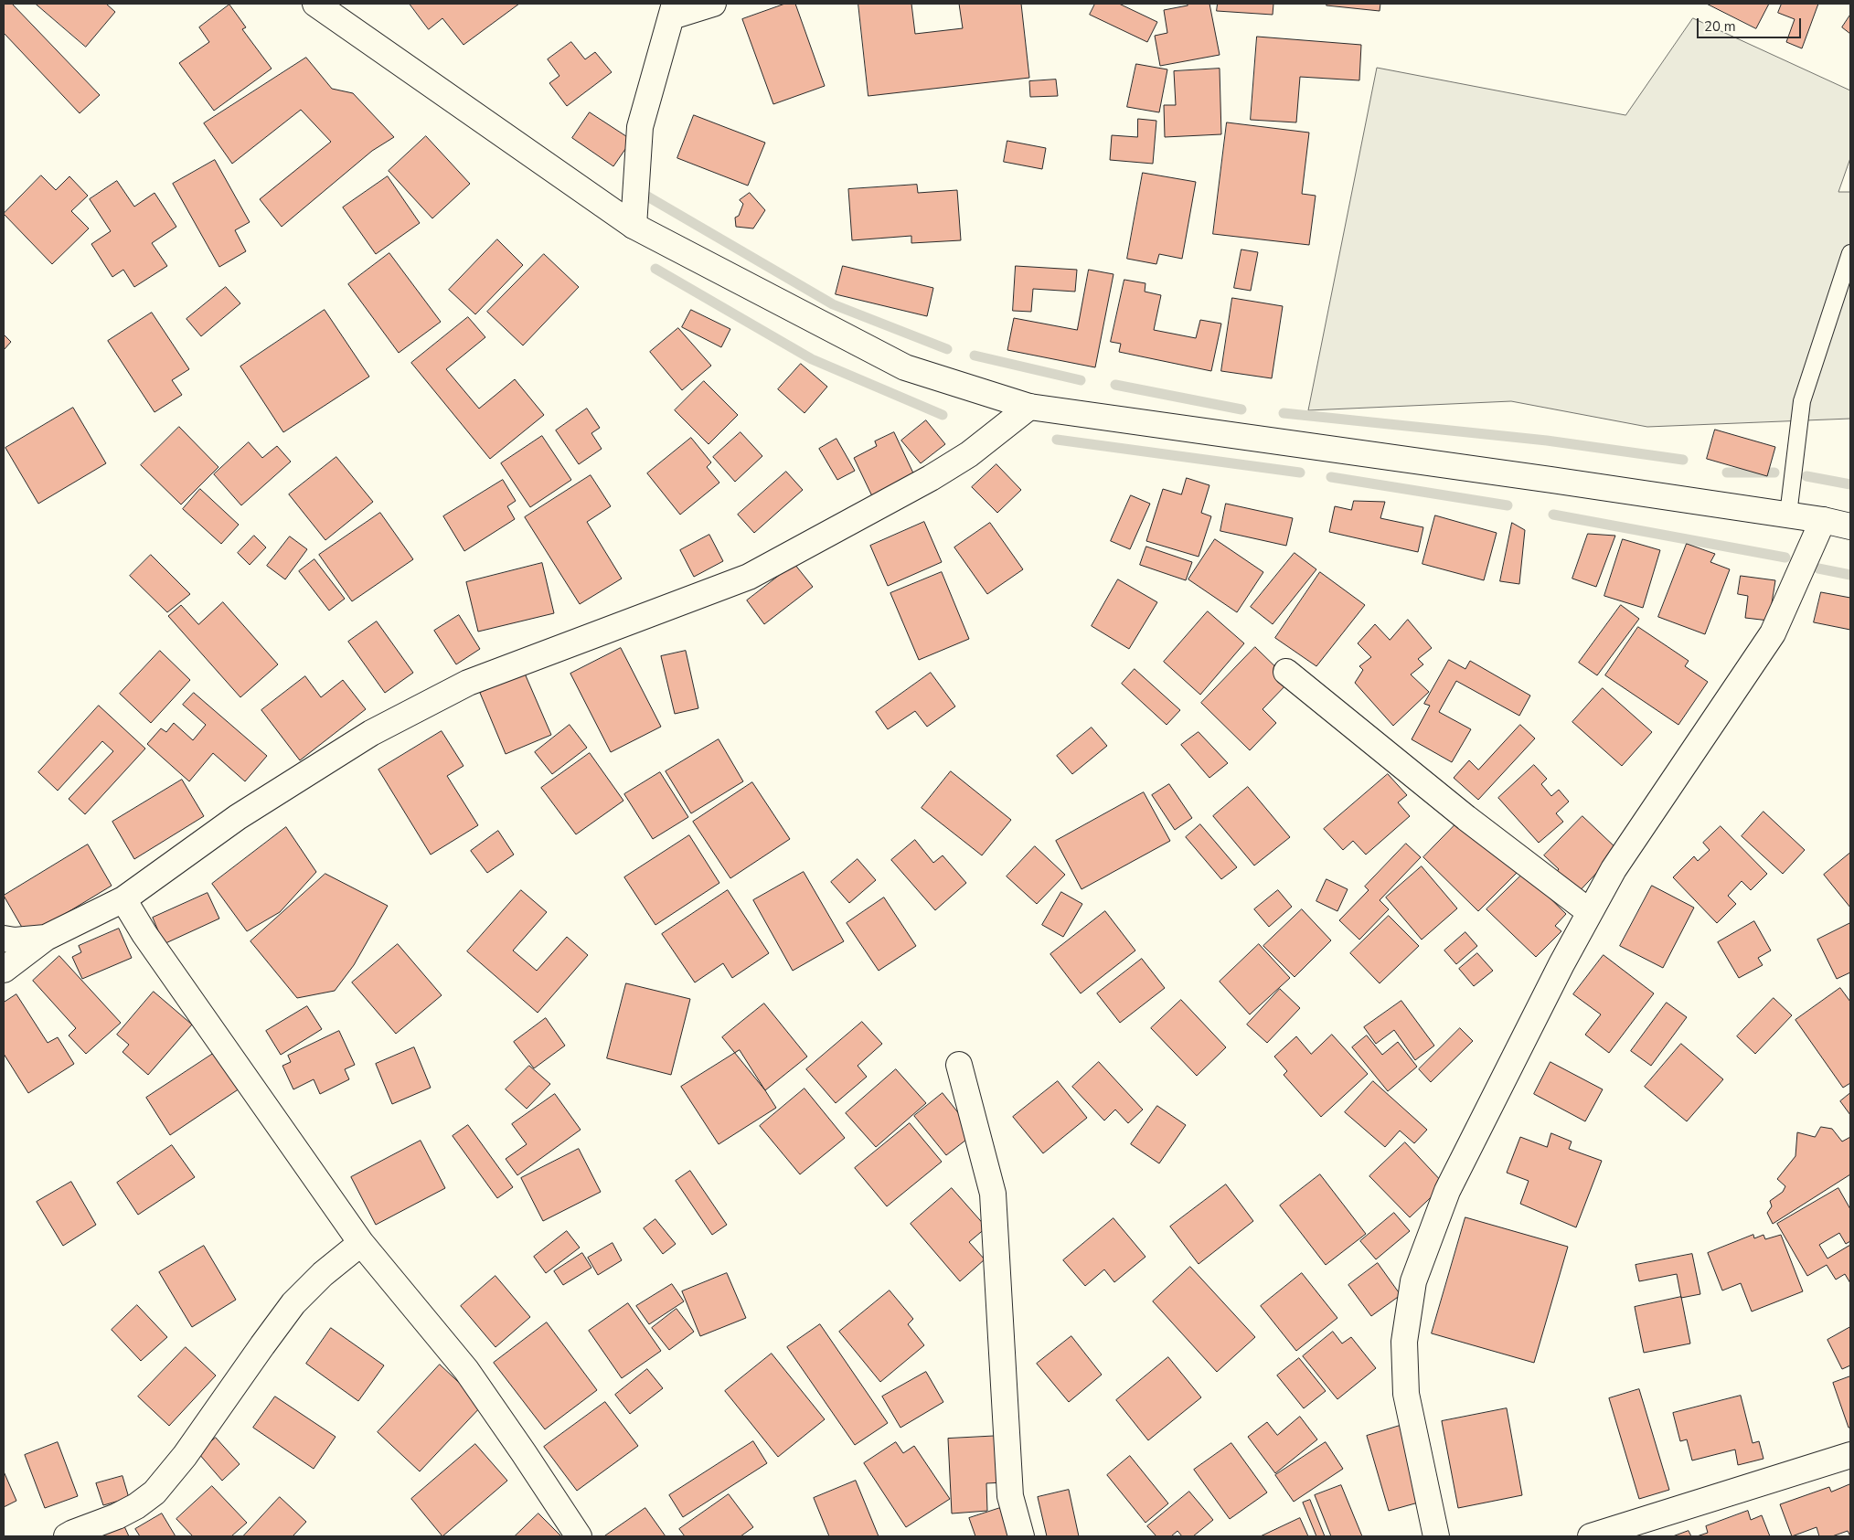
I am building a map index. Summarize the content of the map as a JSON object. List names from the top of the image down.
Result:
{
  "scale_bar": "20 m"
}
